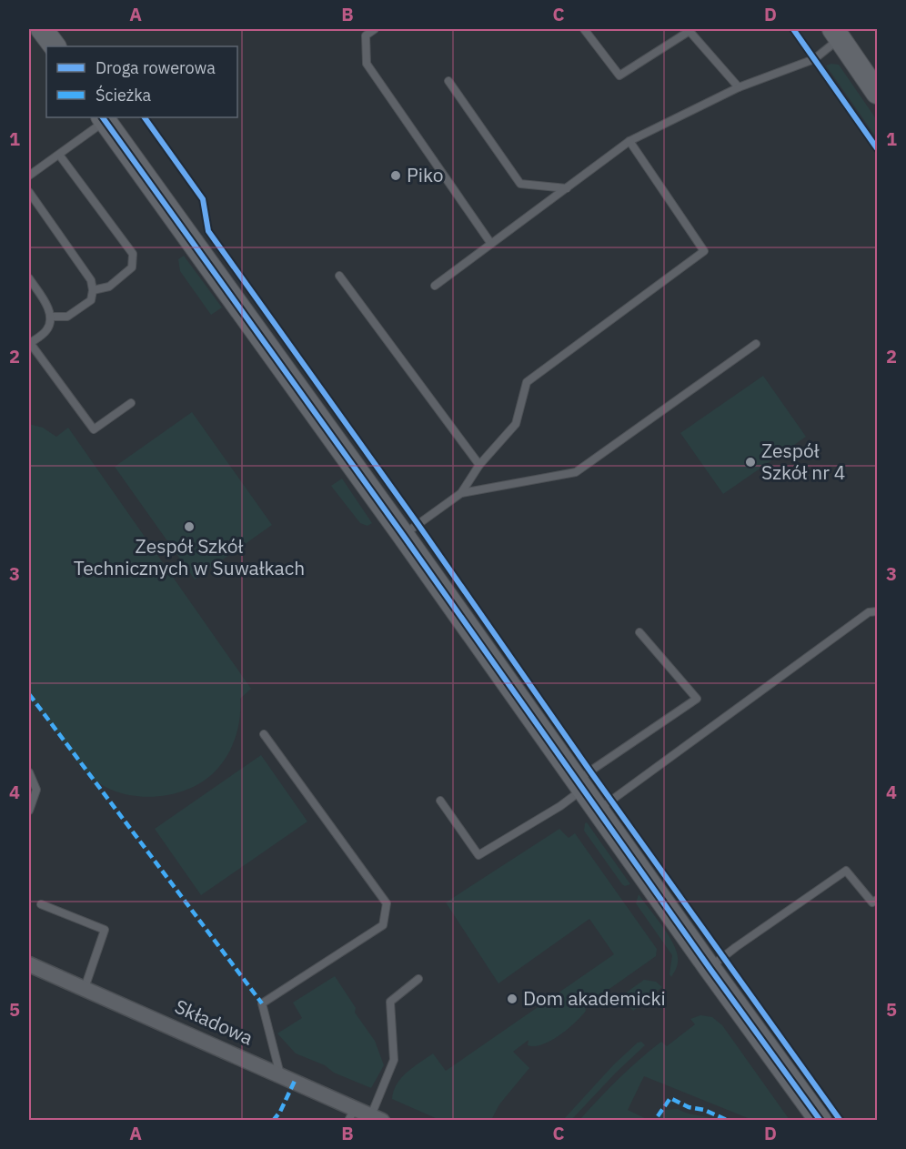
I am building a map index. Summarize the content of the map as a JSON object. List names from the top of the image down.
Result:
{
  "streets": {
    "street": ["Składowa"]
  },
  "places": [
    "Piko",
    "Zespół Szkół nr 4",
    "Zespół Szkół Technicznych w Suwałkach",
    "Dom akademicki"
  ],
  "legend": ["Droga rowerowa", "Ścieżka"],
  "grid": {
    "columns": [
      "A",
      "B",
      "C",
      "D"
    ],
    "rows": [
      "1",
      "2",
      "3",
      "4",
      "5"
    ]
  }
}
